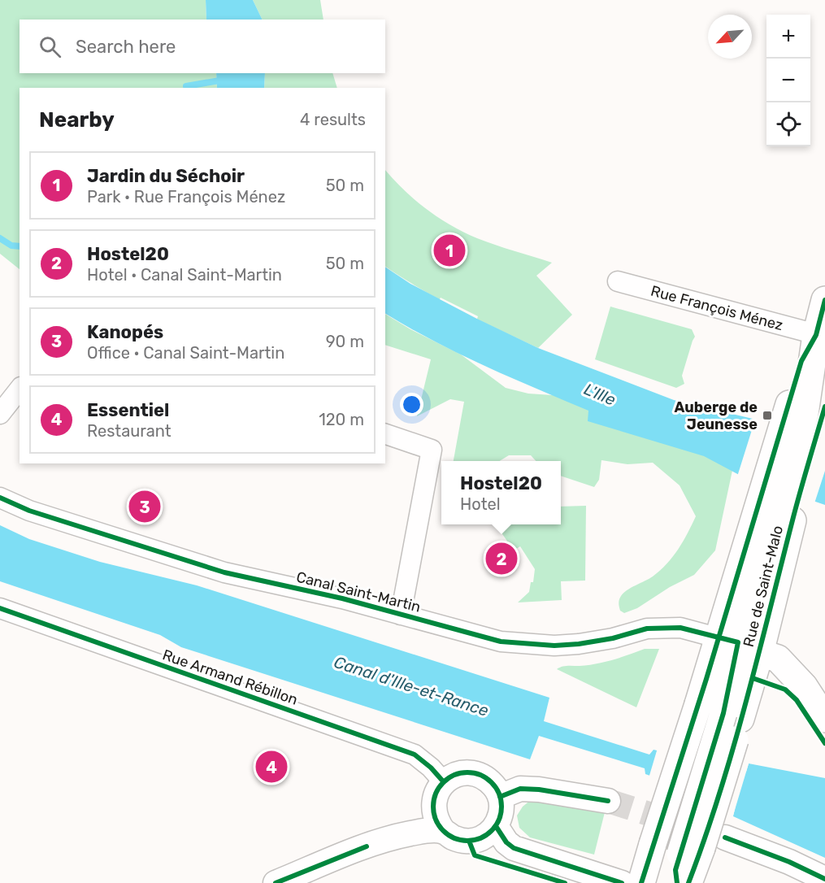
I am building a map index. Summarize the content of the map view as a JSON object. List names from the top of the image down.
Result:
{
  "streets": {
    "main road": ["Rue de Saint-Malo"],
    "street": ["Rue François Ménez", "Canal Saint-Martin", "Rue Armand Rébillon"]
  },
  "crossings": [
    ["Rue François Ménez", "Rue de Saint-Malo"],
    ["Rue de Saint-Malo", "Canal Saint-Martin"]
  ],
  "water": ["L'Ille", "Canal d'Ille-et-Rance"],
  "places": {
    "transit": ["Auberge de Jeunesse"]
  },
  "north": "bottom left",
  "page": {
    "map_buttons": ["+", "−"],
    "search": "Search here",
    "heading": ["Nearby", "4 results"],
    "list": [
      {
        "mark": "1",
        "name": "Jardin du Séchoir",
        "note": "Park · Rue François Ménez",
        "value": "50 m"
      },
      {
        "mark": "2",
        "name": "Hostel20",
        "note": "Hotel · Canal Saint-Martin",
        "value": "50 m"
      },
      {
        "mark": "3",
        "name": "Kanopés",
        "note": "Office · Canal Saint-Martin",
        "value": "90 m"
      },
      {
        "mark": "4",
        "name": "Essentiel",
        "note": "Restaurant",
        "value": "120 m"
      }
    ],
    "pins": [
      "1",
      "3",
      "2",
      "4"
    ],
    "popup": ["Hostel20", "Hotel"]
  }
}
